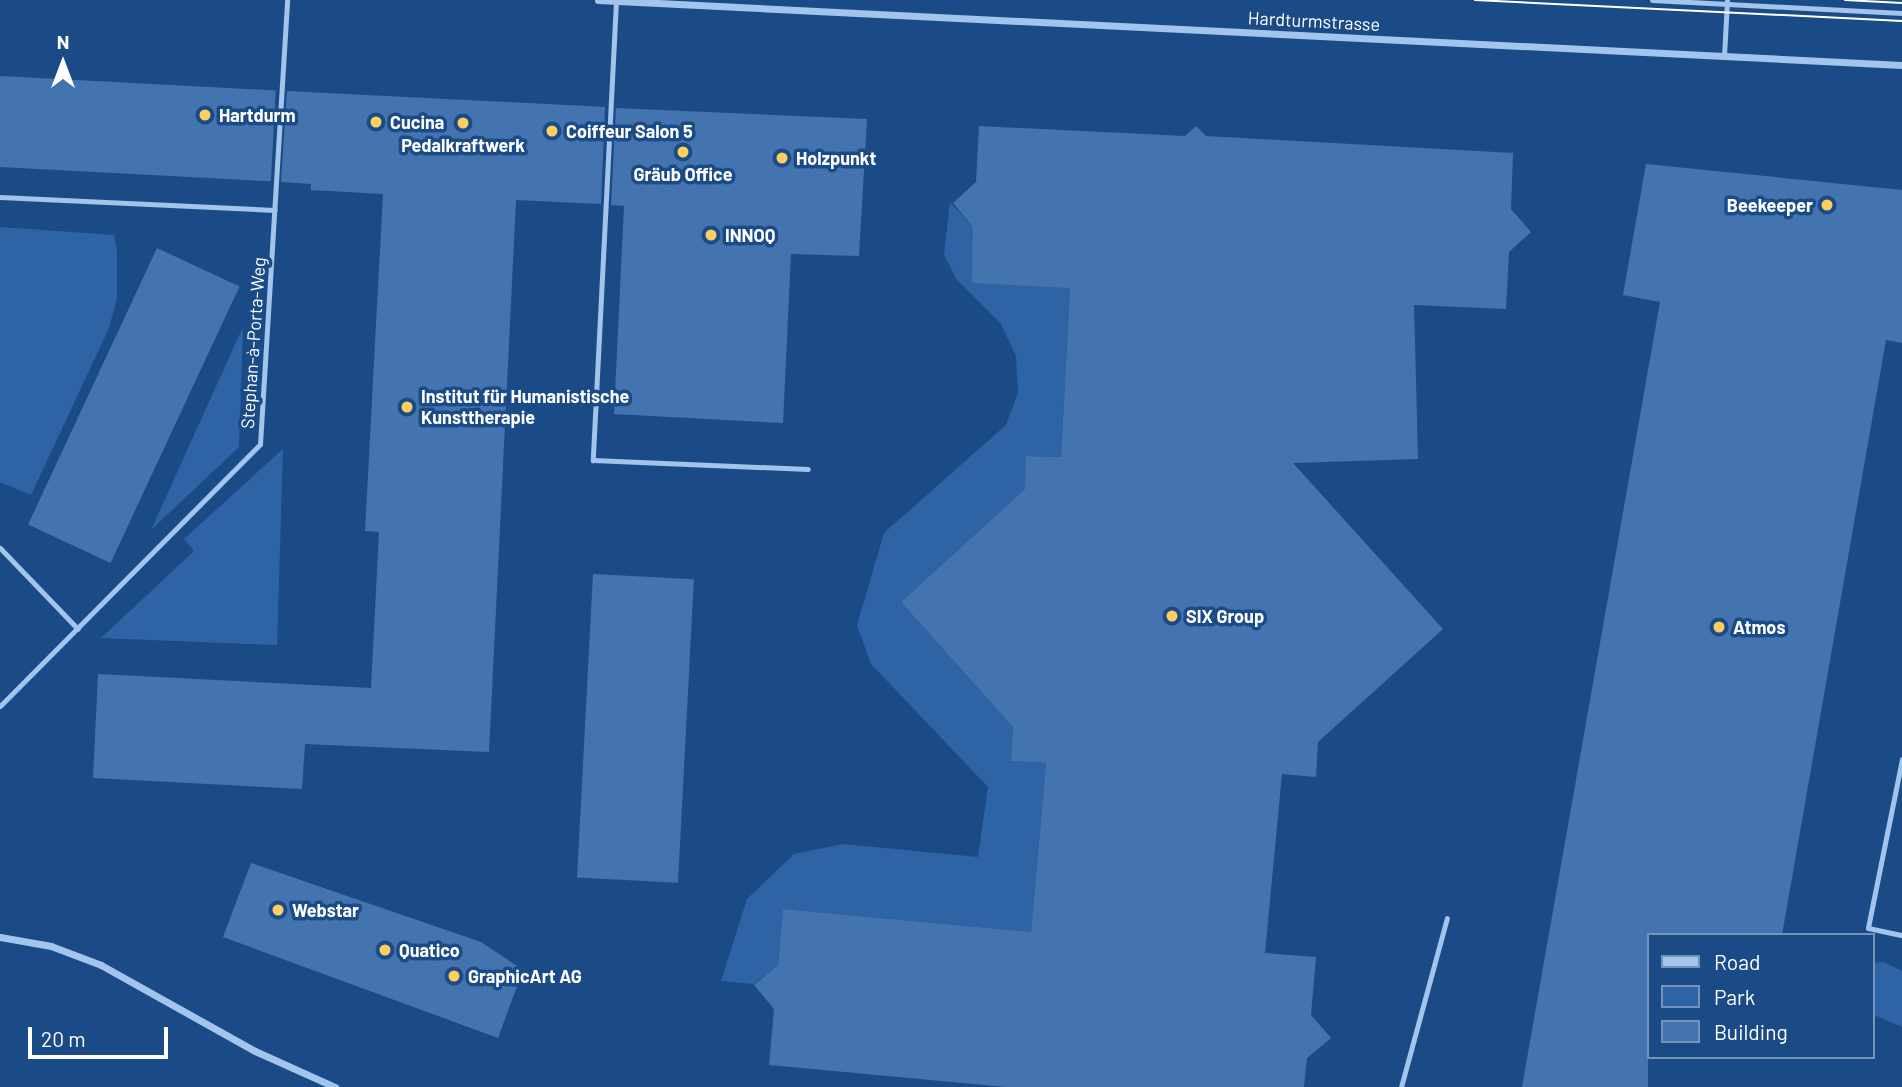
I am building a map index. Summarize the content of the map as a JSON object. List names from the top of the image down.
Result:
{
  "streets": {
    "street": ["Hardturmstrasse"],
    "lane": ["Stephan-à-Porta-Weg"]
  },
  "places": [
    "Hartdurm",
    "Cucina",
    "Pedalkraftwerk",
    "Coiffeur Salon 5",
    "Gräub Office",
    "Holzpunkt",
    "Beekeeper",
    "INNOQ",
    "Institut für Humanistische Kunsttherapie",
    "SIX Group",
    "Atmos",
    "Webstar",
    "Quatico",
    "GraphicArt AG"
  ],
  "legend": ["Road", "Park", "Building"],
  "scale_bar": "20 m",
  "north": "top"
}
